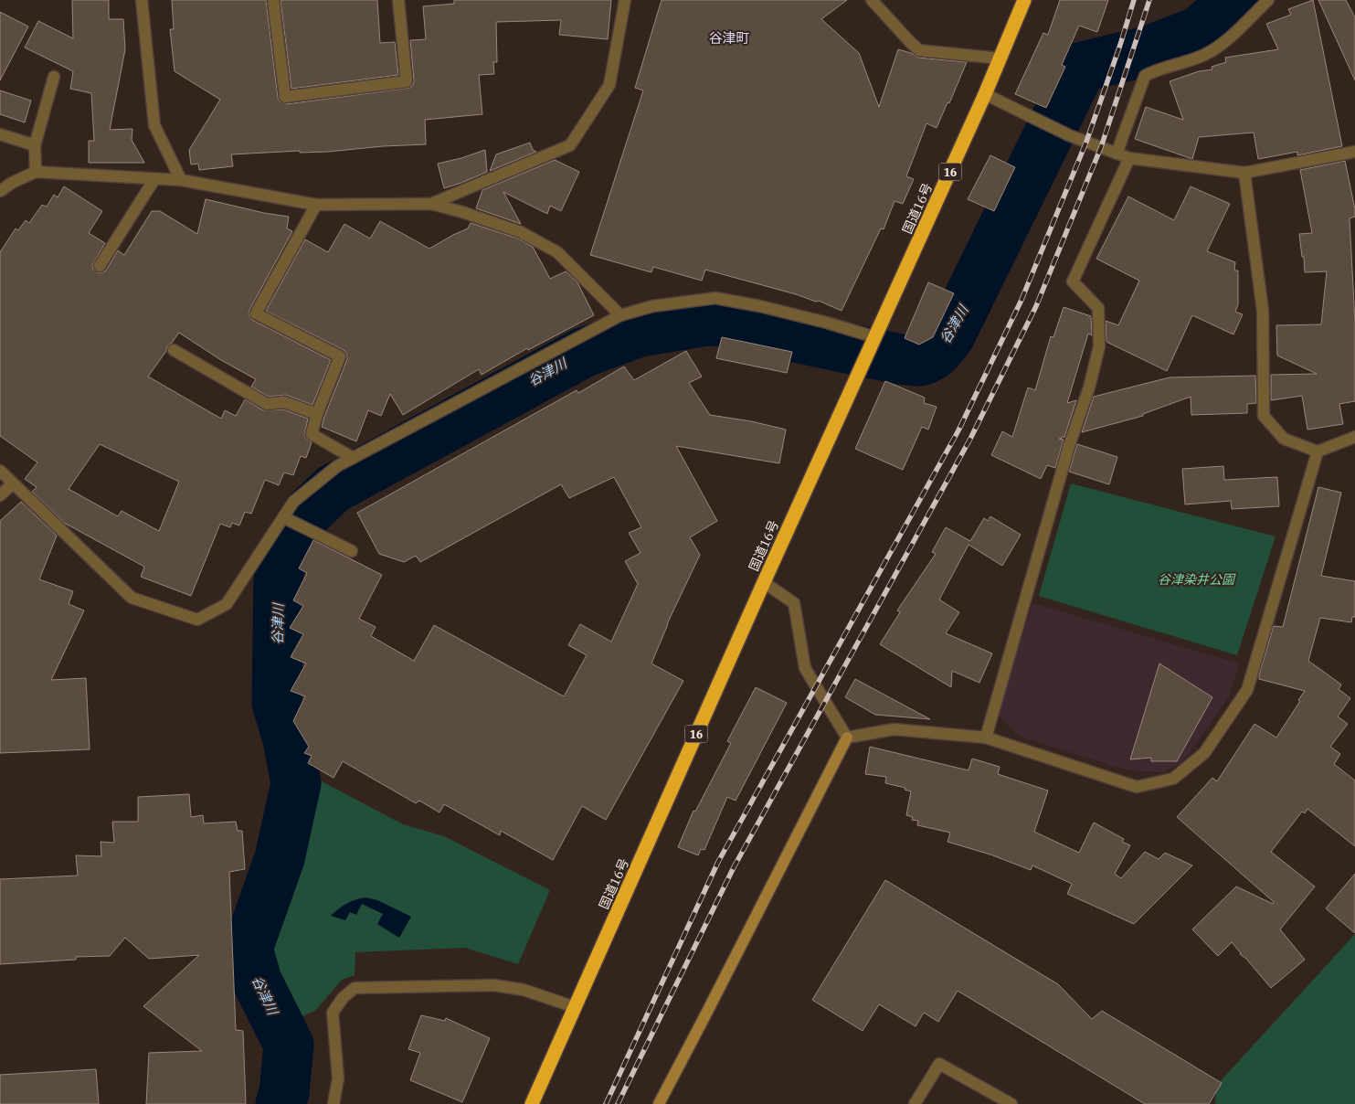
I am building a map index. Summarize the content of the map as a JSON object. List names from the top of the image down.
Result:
{
  "streets": {
    "highway": ["16", "国道16号"]
  },
  "districts": ["谷津町"],
  "water": ["谷津川"],
  "parks": ["谷津染井公園"]
}
